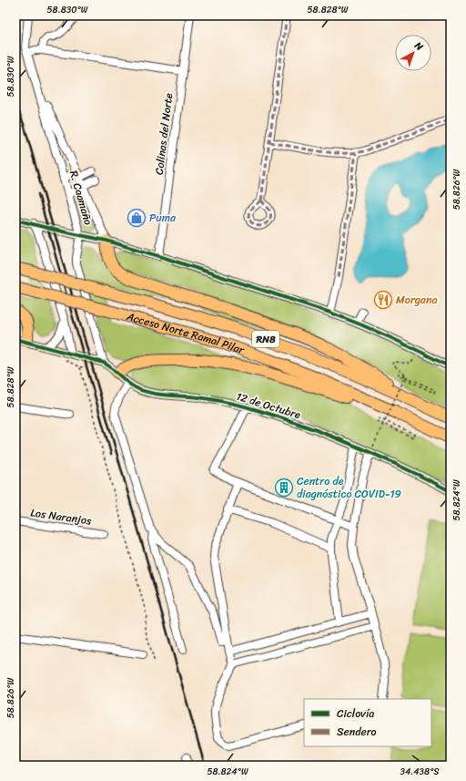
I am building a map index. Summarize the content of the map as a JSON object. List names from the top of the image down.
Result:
{
  "streets": {
    "highway": ["Acceso Norte Ramal Pilar", "RN8"],
    "street": [
      "Colinas del Norte",
      "R. Caamaño",
      "12 de Octubre",
      "Los Naranjos"
    ]
  },
  "crossings": [
    ["R. Caamaño", "12 de Octubre"]
  ],
  "places": {
    "shop": ["Puma"],
    "restaurant": ["Morgana"],
    "building": ["Centro de diagnóstico COVID-19"]
  },
  "legend": ["Ciclovía", "Sendero"],
  "north": "top right",
  "coordinates": [
    "58.830°W",
    "58.828°W",
    "58.826°W",
    "58.824°W",
    "34.438°S"
  ]
}
